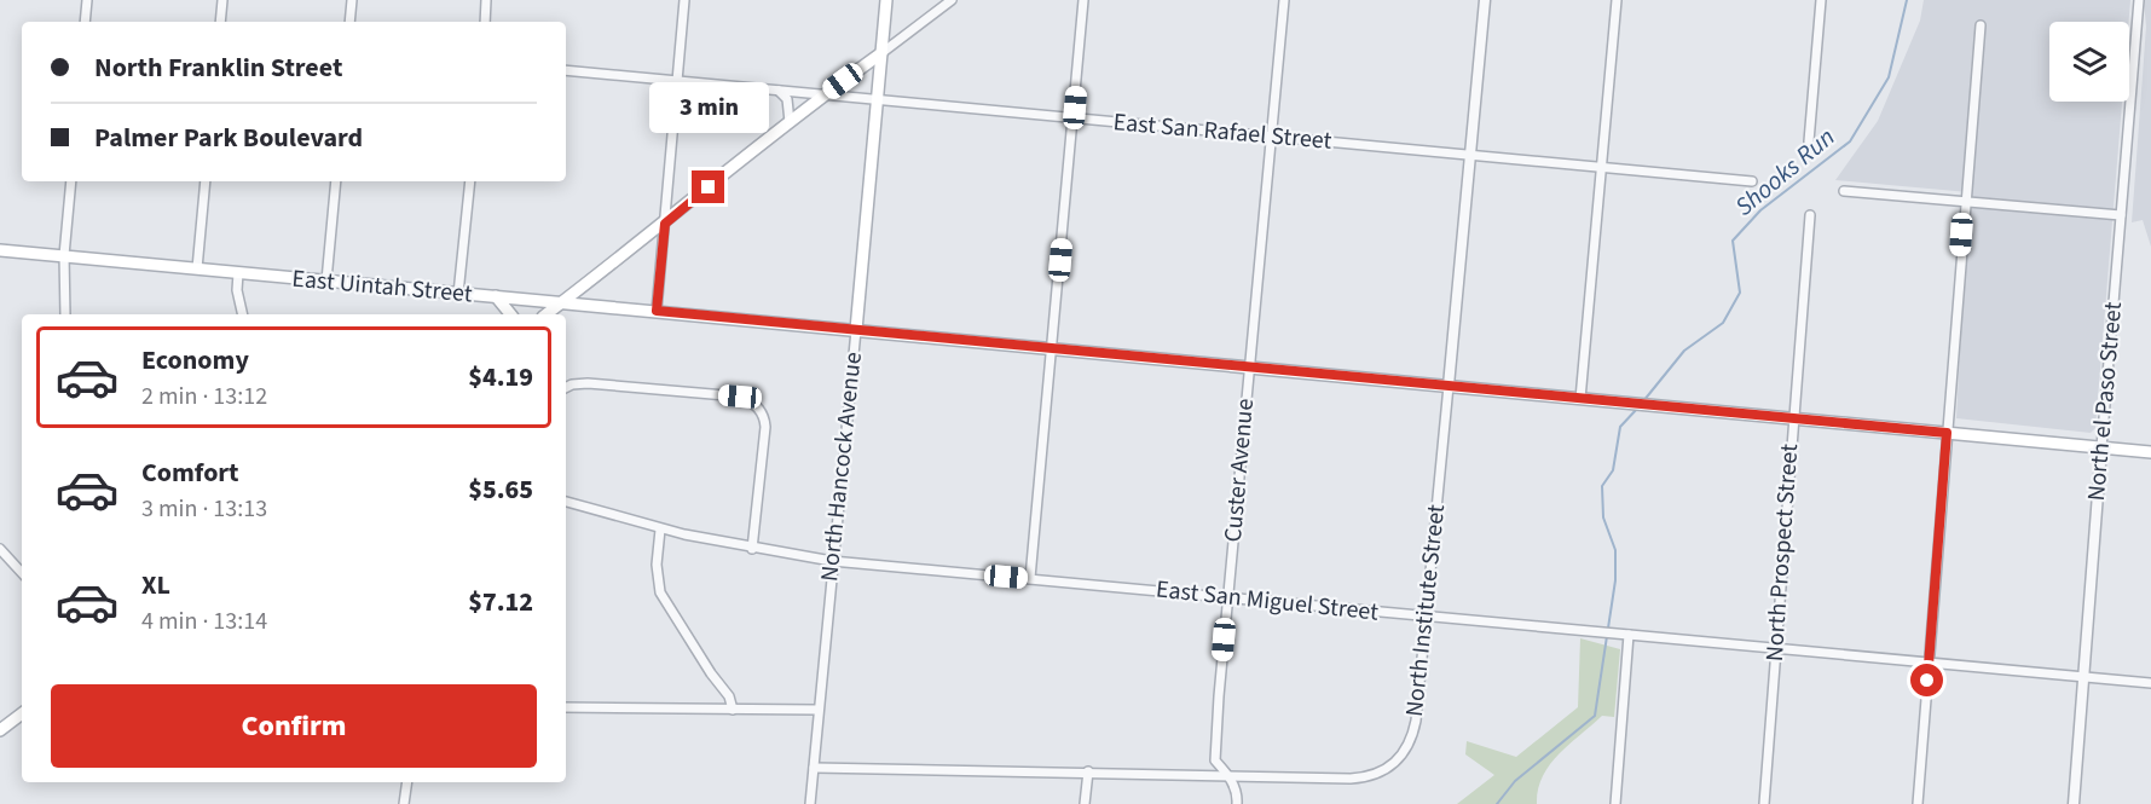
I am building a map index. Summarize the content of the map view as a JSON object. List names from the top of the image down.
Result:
{
  "streets": {
    "main road": ["East Uintah Street", "North Hancock Avenue"],
    "street": [
      "East San Rafael Street",
      "North el Paso Street",
      "Custer Avenue",
      "North Prospect Street",
      "East San Miguel Street",
      "North Institute Street"
    ]
  },
  "crossings": [
    ["East San Rafael Street", "North Hancock Avenue"],
    ["East San Rafael Street", "Custer Avenue"],
    ["East San Rafael Street", "North Institute Street"],
    ["East Uintah Street", "North el Paso Street"],
    ["East Uintah Street", "North Hancock Avenue"],
    ["East Uintah Street", "Custer Avenue"],
    ["East Uintah Street", "North Prospect Street"],
    ["East Uintah Street", "North Institute Street"],
    ["North el Paso Street", "East San Miguel Street"],
    ["North Hancock Avenue", "East San Miguel Street"],
    ["North Hancock Avenue", "North Institute Street"],
    ["Custer Avenue", "East San Miguel Street"],
    ["Custer Avenue", "North Institute Street"],
    ["North Prospect Street", "East San Miguel Street"],
    ["East San Miguel Street", "North Institute Street"]
  ],
  "water": ["Shooks Run"],
  "page": {
    "banner": ["North Franklin Street", "Palmer Park Boulevard"],
    "bubble": "3 min",
    "list": [
      {
        "name": "Economy",
        "note": "2 min · 13:12",
        "value": "$4.19"
      },
      {
        "name": "Comfort",
        "note": "3 min · 13:13",
        "value": "$5.65"
      },
      {
        "name": "XL",
        "note": "4 min · 13:14",
        "value": "$7.12"
      }
    ],
    "buttons": "Confirm"
  }
}
